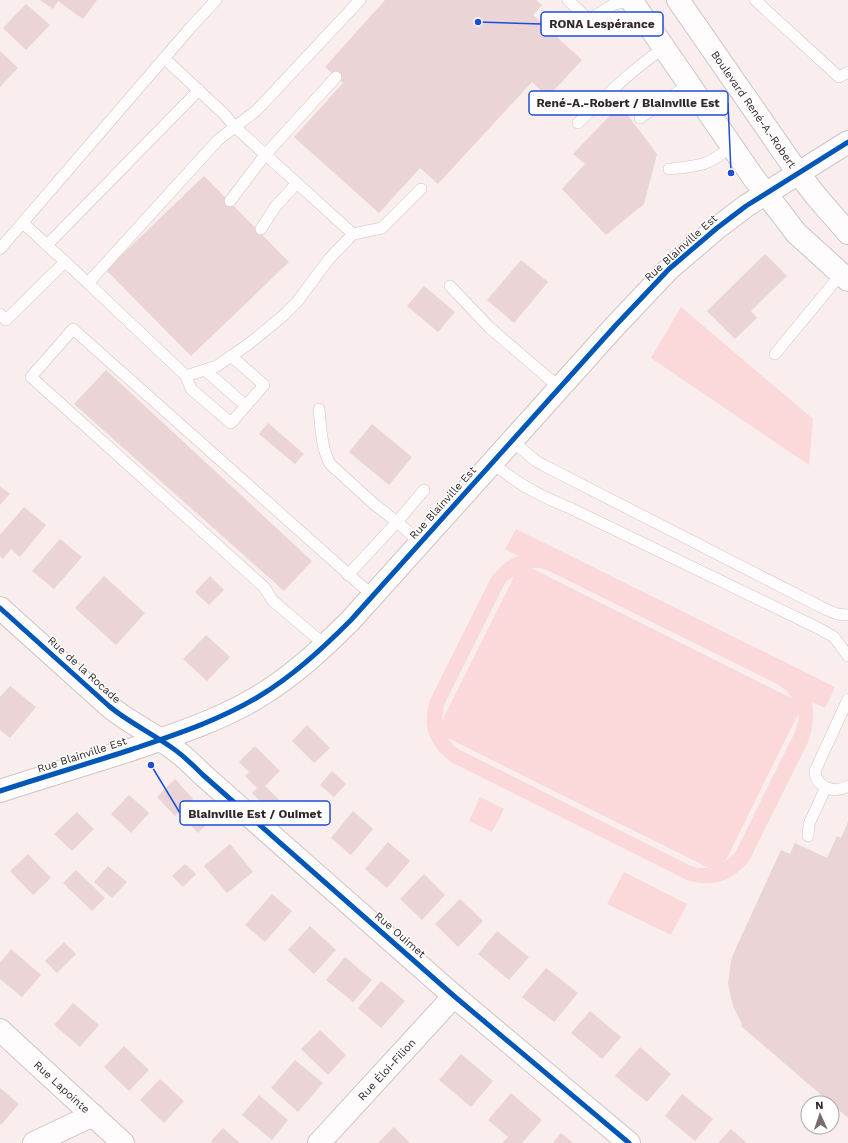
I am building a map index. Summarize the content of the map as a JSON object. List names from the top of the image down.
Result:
{
  "streets": {
    "street": [
      "Boulevard René-A.-Robert",
      "Rue Blainville Est",
      "Rue de la Rocade",
      "Rue Ouimet",
      "Rue Éloi-Filion",
      "Rue Lapointe"
    ]
  },
  "crossings": [
    ["Boulevard René-A.-Robert", "Rue Blainville Est"],
    ["Rue Blainville Est", "Rue de la Rocade"],
    ["Rue Blainville Est", "Rue Ouimet"],
    ["Rue de la Rocade", "Rue Ouimet"],
    ["Rue Ouimet", "Rue Éloi-Filion"]
  ],
  "places": ["RONA Lespérance", "René-A.-Robert / Blainville Est", "Blainville Est / Ouimet"],
  "north": "top"
}
